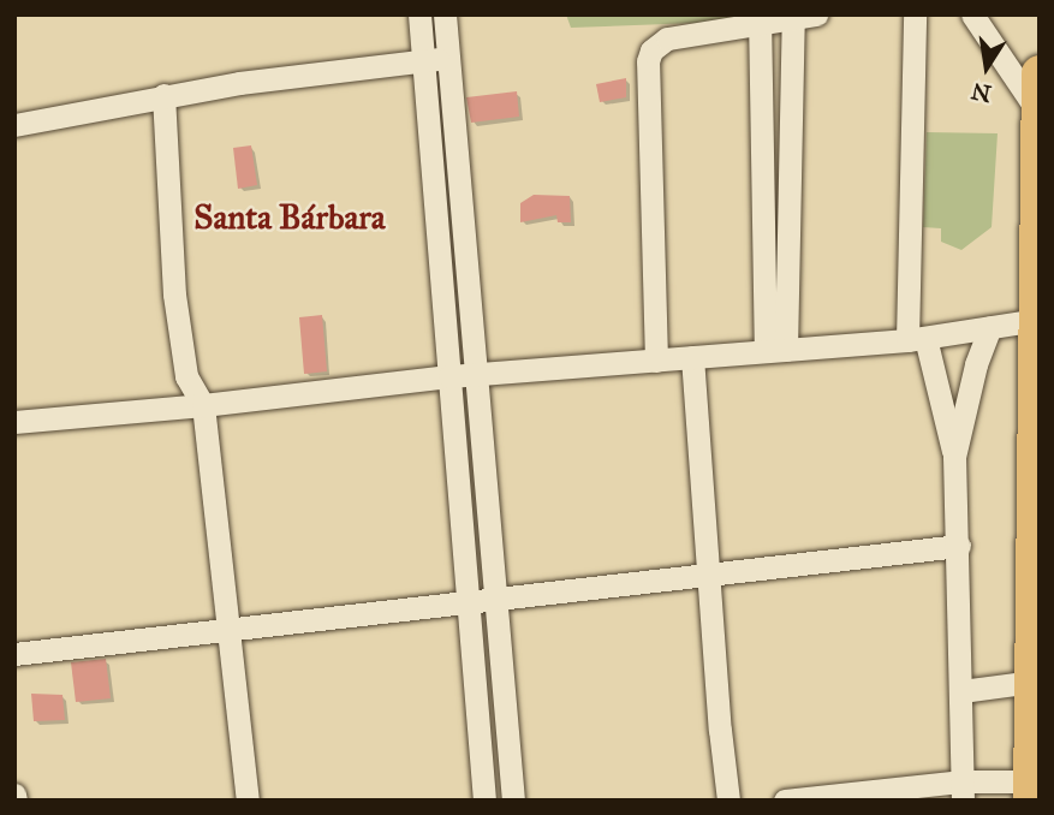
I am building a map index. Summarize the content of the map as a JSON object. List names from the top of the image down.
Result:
{
  "districts": ["Santa Bárbara"],
  "north": "bottom"
}
